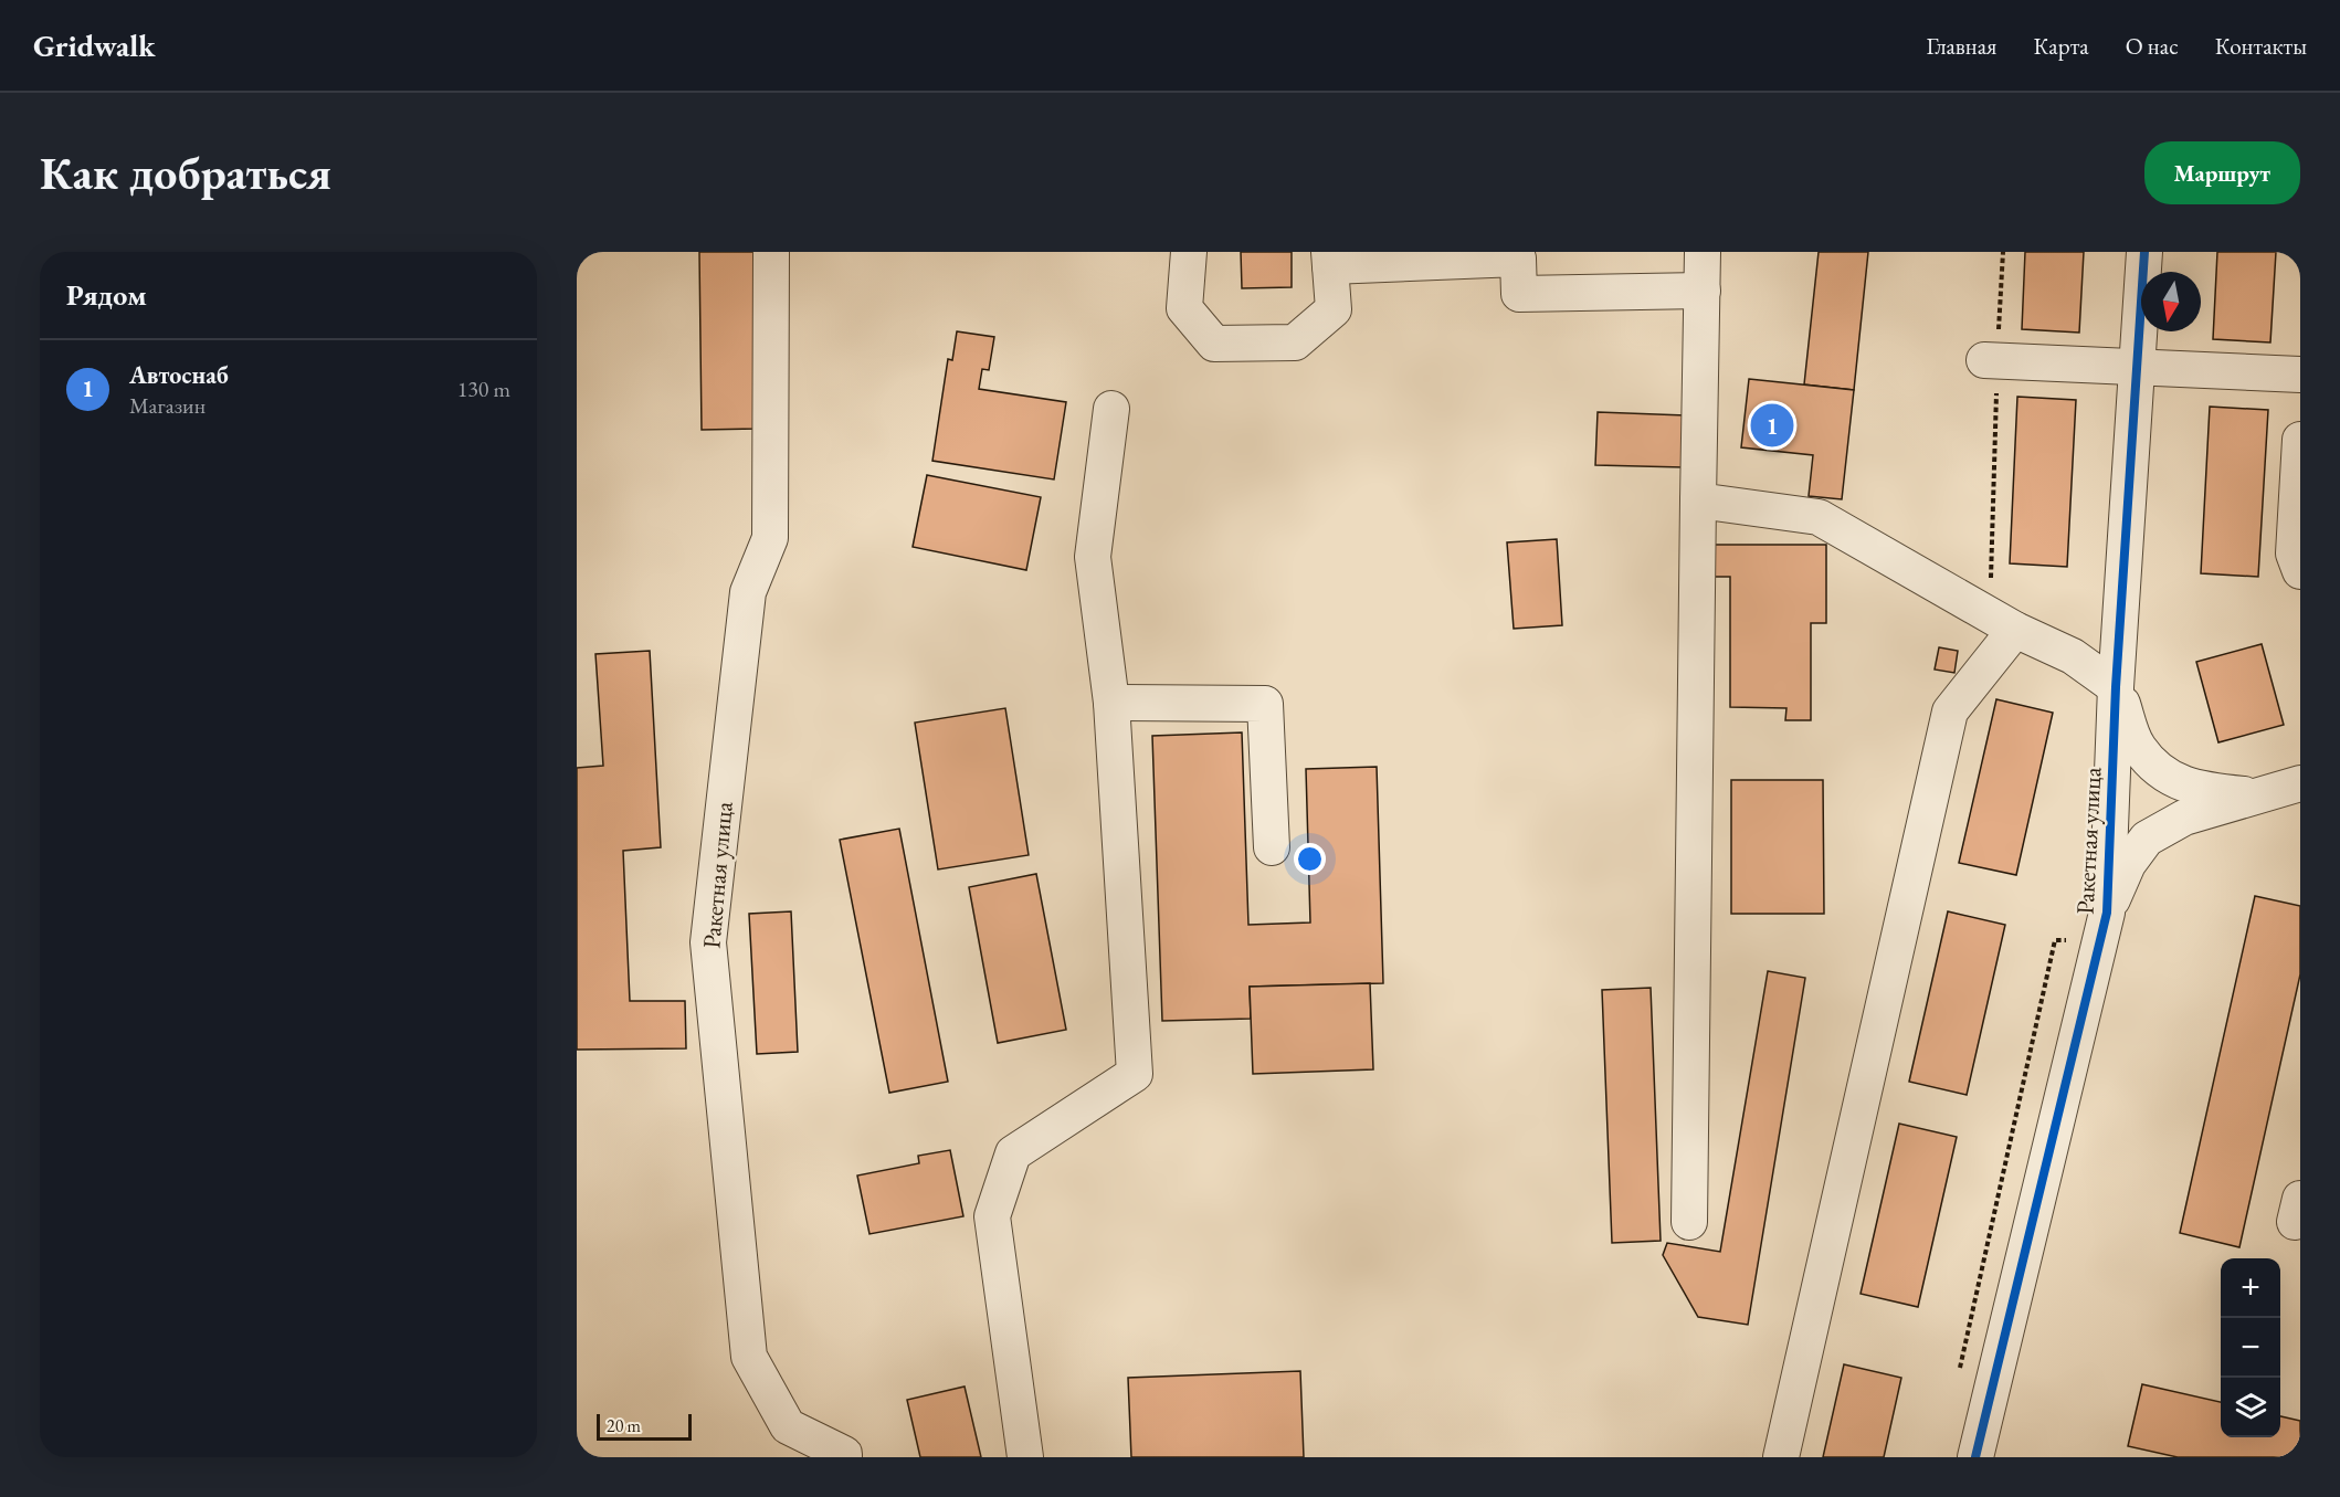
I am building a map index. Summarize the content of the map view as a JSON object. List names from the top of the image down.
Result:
{
  "streets": {
    "street": ["Ракетная улица"]
  },
  "scale_bar": "20 m",
  "north": "bottom",
  "page": {
    "header": "Gridwalk",
    "nav": [
      "Главная",
      "Карта",
      "О нас",
      "Контакты"
    ],
    "buttons": "Маршрут",
    "title": "Как добраться",
    "heading": "Рядом",
    "list": [
      {
        "mark": "1",
        "name": "Автоснаб",
        "note": "Магазин",
        "value": "130 m"
      }
    ],
    "pins": "1",
    "map_buttons": ["+", "−"],
    "scale": "20 m"
  }
}
